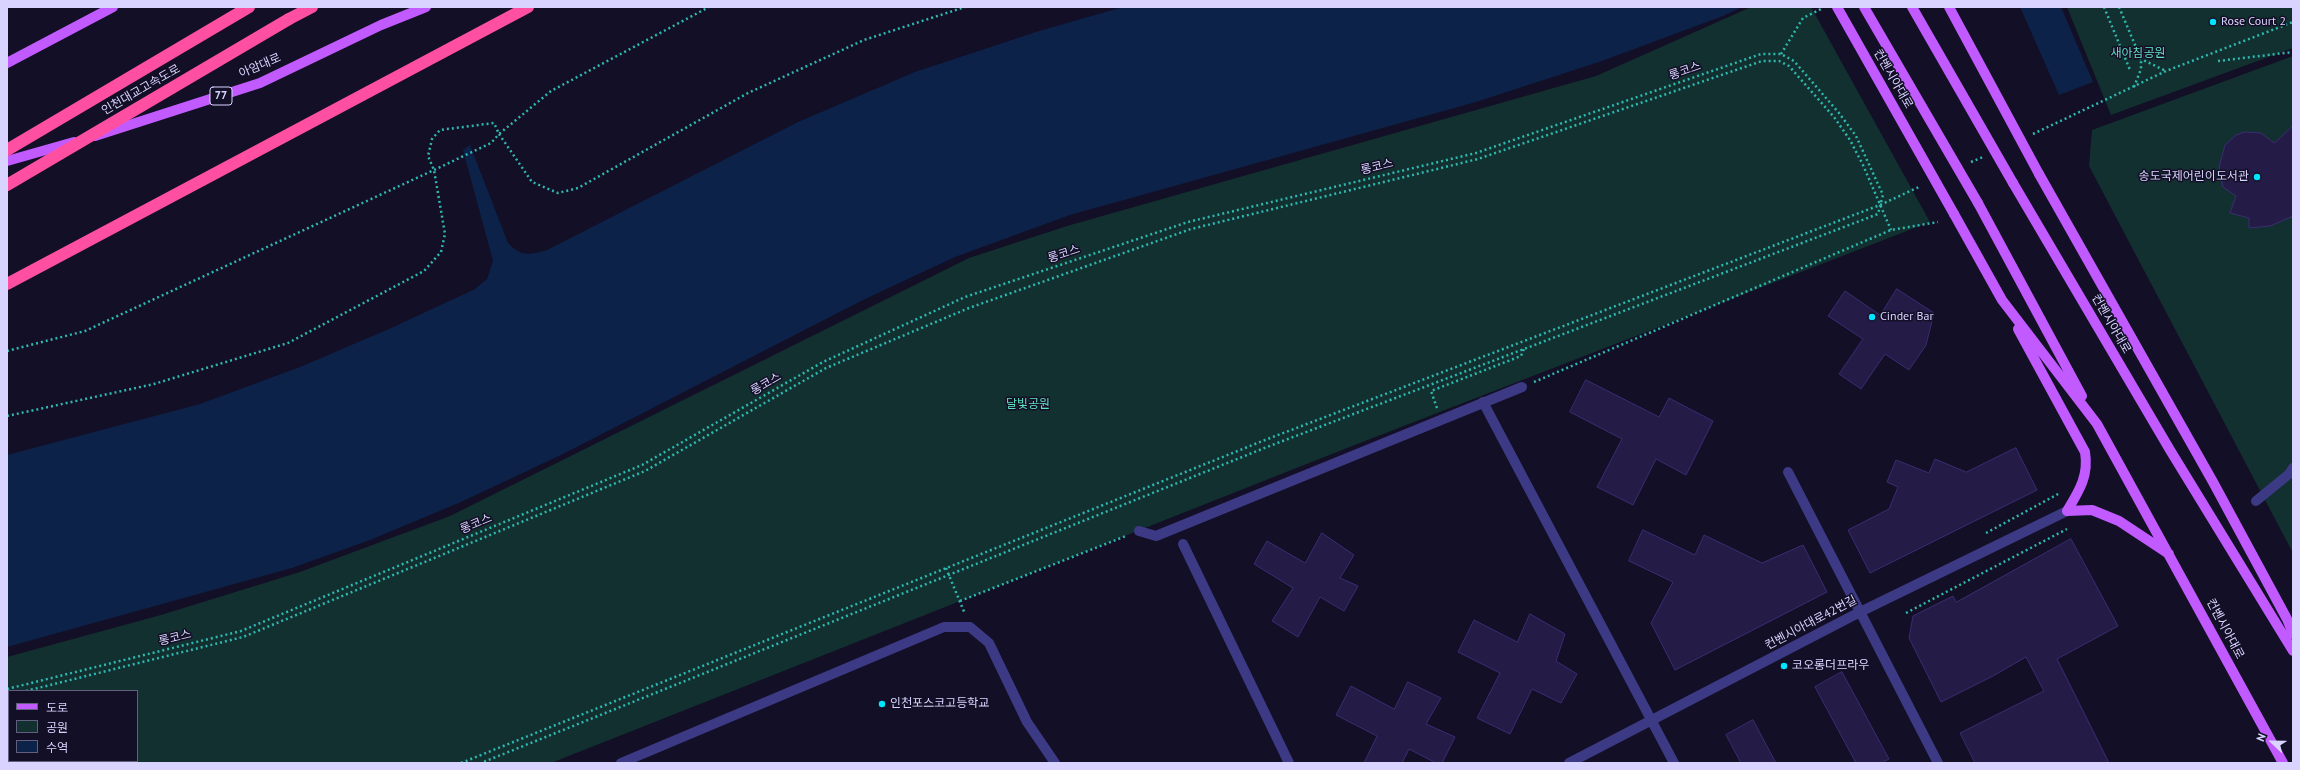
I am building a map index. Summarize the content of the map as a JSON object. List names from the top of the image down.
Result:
{
  "streets": {
    "highway": ["인천대교고속도로"],
    "main road": ["아암대로", "컨벤시아대로", "77"],
    "street": ["컨벤시아대로42번길"],
    "path": ["롱코스"]
  },
  "parks": ["새아침공원", "달빛공원"],
  "places": [
    "Rose Court 2",
    "송도국제어린이도서관",
    "Cinder Bar",
    "코오롱더프라우",
    "인천포스코고등학교"
  ],
  "legend": ["도로", "공원", "수역"],
  "north": "left"
}
